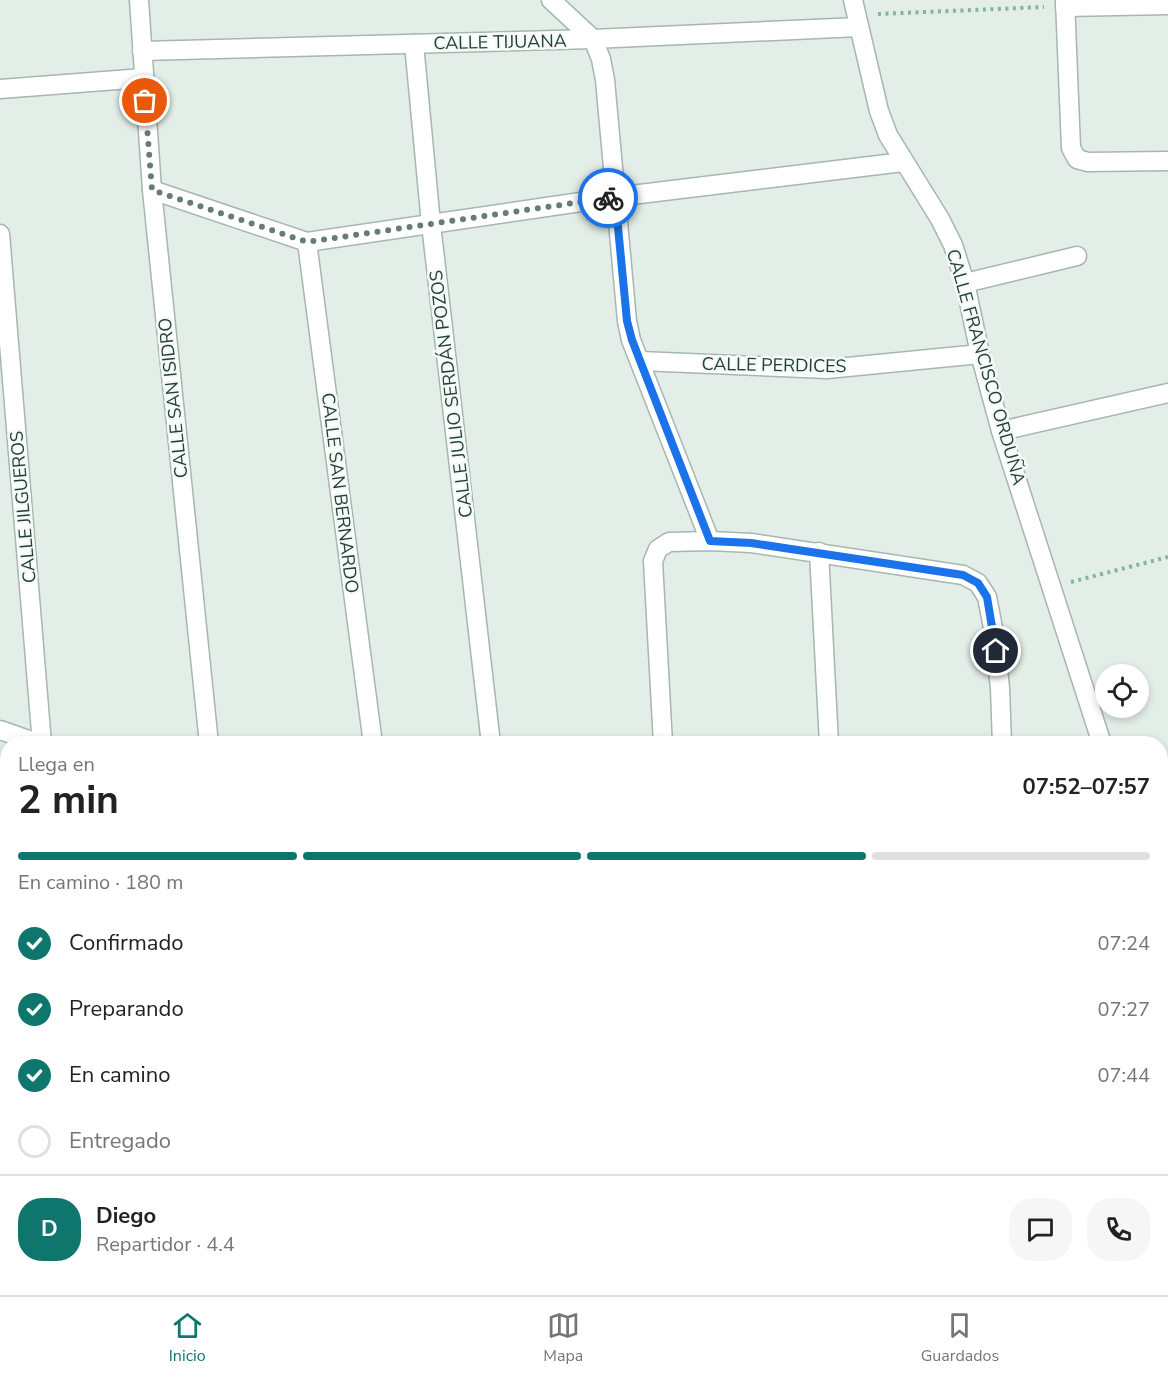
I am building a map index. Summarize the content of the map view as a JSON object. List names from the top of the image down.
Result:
{
  "streets": {
    "street": [
      "CALLE TIJUANA",
      "CALLE PERDICES",
      "CALLE FRANCISCO ORDUÑA",
      "CALLE JULIO SERDÁN POZOS",
      "CALLE SAN ISIDRO",
      "CALLE SAN BERNARDO",
      "CALLE JILGUEROS"
    ]
  },
  "crossings": [
    ["CALLE TIJUANA", "CALLE FRANCISCO ORDUÑA"],
    ["CALLE TIJUANA", "CALLE JULIO SERDÁN POZOS"],
    ["CALLE TIJUANA", "CALLE SAN ISIDRO"],
    ["CALLE PERDICES", "CALLE FRANCISCO ORDUÑA"]
  ],
  "page": {
    "heading": ["2 min", "Llega en", "07:52–07:57"],
    "panel": ["Diego", "Repartidor · 4.4"],
    "bar": "En camino · 180 m",
    "list": [
      ["Confirmado", "07:24"],
      ["Preparando", "07:27"],
      ["En camino", "07:44"],
      "Entregado"
    ],
    "round": "D",
    "tabs": ["Inicio", "Mapa", "Guardados"]
  }
}
